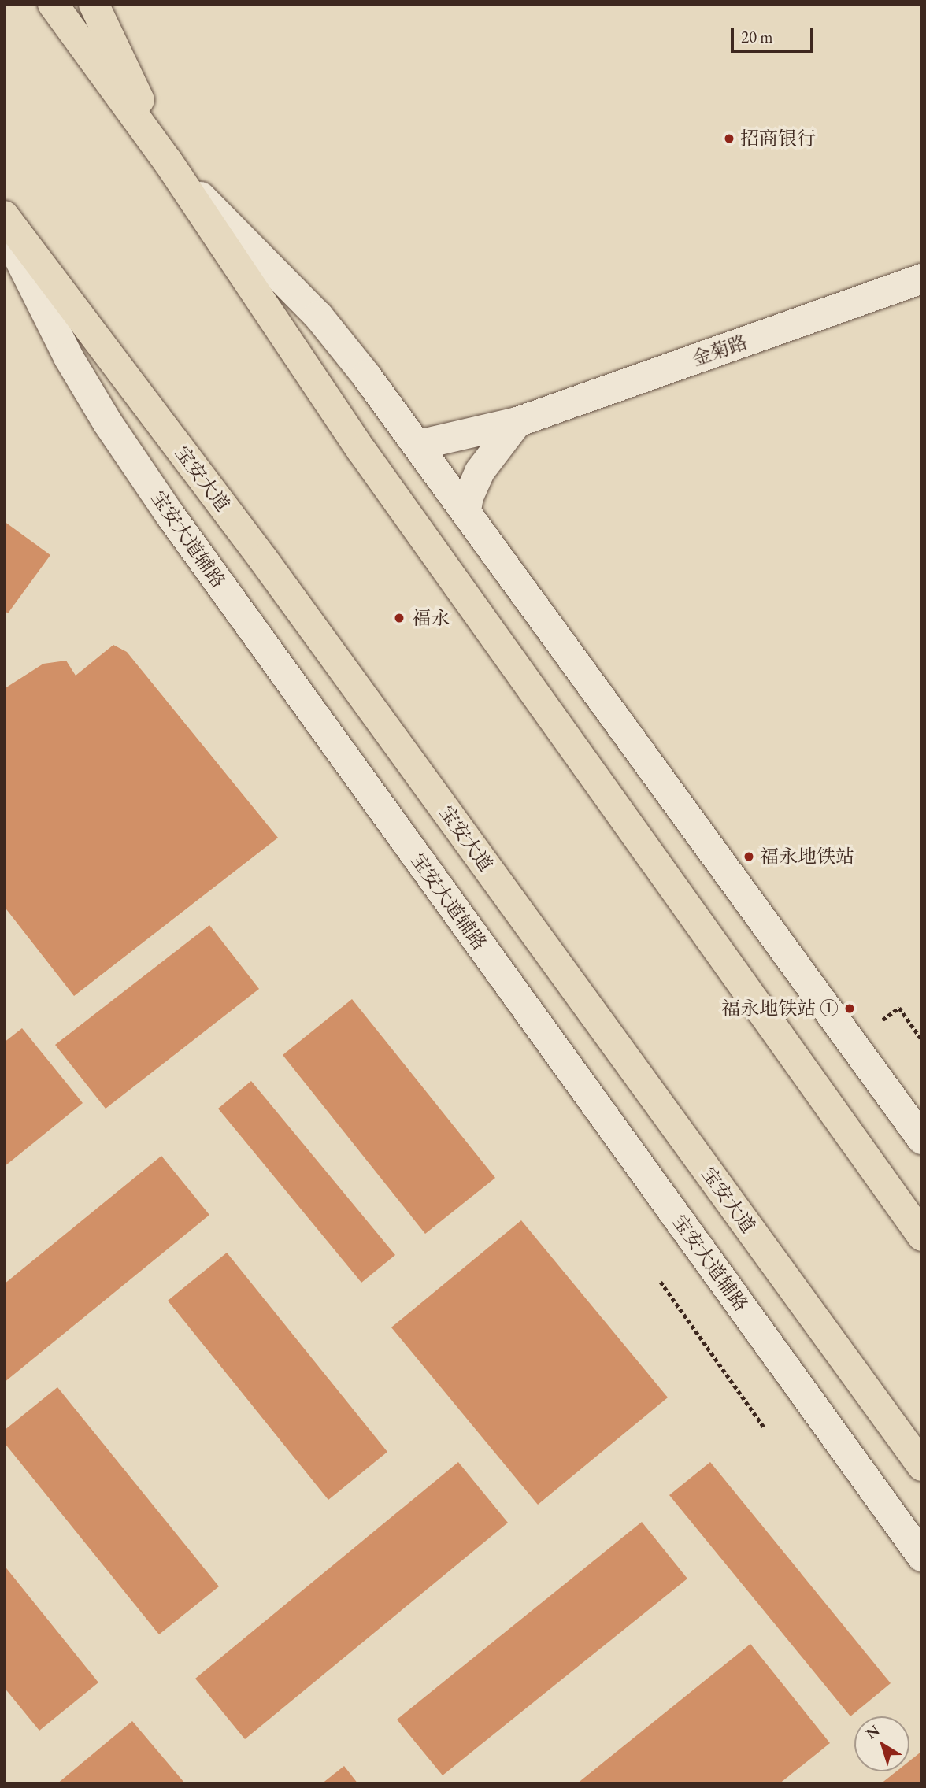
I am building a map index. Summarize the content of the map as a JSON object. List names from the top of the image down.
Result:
{
  "streets": {
    "main road": ["金菊路", "宝安大道", "宝安大道辅路"]
  },
  "places": [
    "招商银行",
    "福永",
    "福永地铁站",
    "福永地铁站 ①"
  ],
  "scale_bar": "20 m",
  "north": "top left"
}
